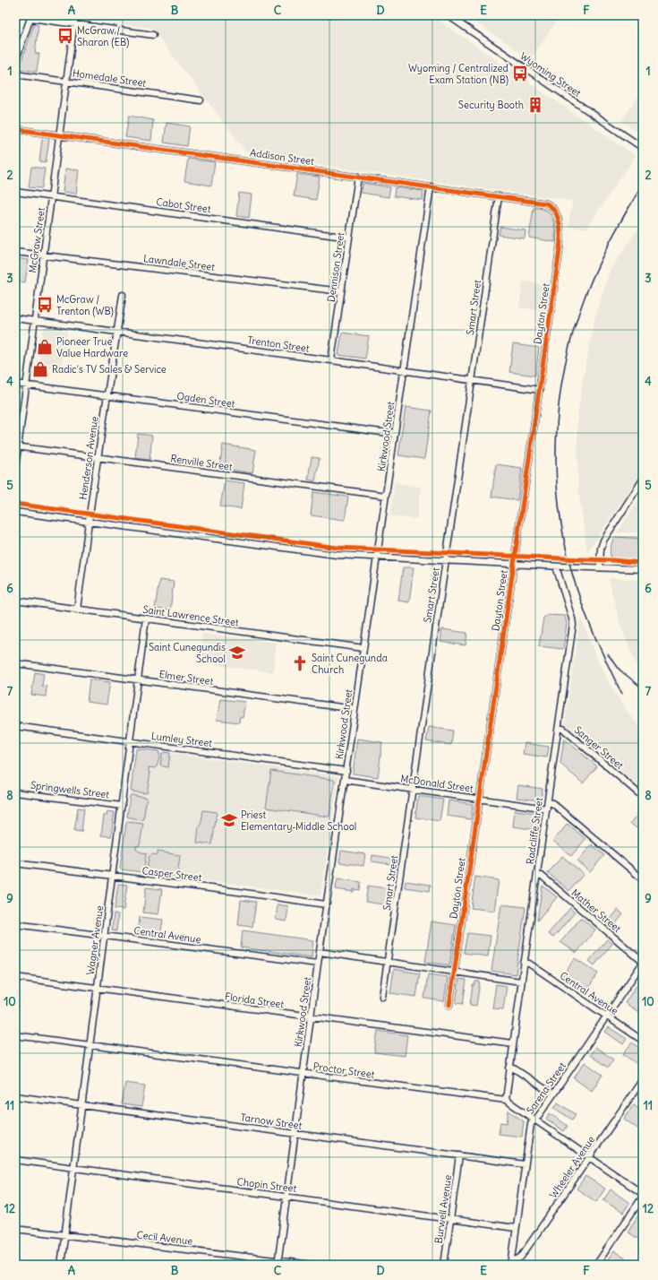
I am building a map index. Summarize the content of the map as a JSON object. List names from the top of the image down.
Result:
{
  "streets": {
    "street": [
      "Wyoming Street",
      "Homedale Street",
      "Addison Street",
      "Cabot Street",
      "McGraw Street",
      "Lawndale Street",
      "Dennison Street",
      "Smart Street",
      "Dayton Street",
      "Trenton Street",
      "Ogden Street",
      "Kirkwood Street",
      "Henderson Avenue",
      "Renville Street",
      "Saint Lawrence Street",
      "Elmer Street",
      "Lumley Street",
      "Sanger Street",
      "McDonald Street",
      "Springwells Street",
      "Radcliffe Street",
      "Casper Street",
      "Mather Street",
      "Central Avenue",
      "Wagner Avenue",
      "Florida Street",
      "Proctor Street",
      "Sarena Street",
      "Tarnow Street",
      "Wheeler Avenue",
      "Chopin Street",
      "Burwell Avenue",
      "Cecil Avenue"
    ]
  },
  "crossings": [
    ["Homedale Street", "McGraw Street"],
    ["Addison Street", "McGraw Street"],
    ["Addison Street", "Dennison Street"],
    ["Addison Street", "Smart Street"],
    ["Addison Street", "Dayton Street"],
    ["Addison Street", "Kirkwood Street"],
    ["Cabot Street", "McGraw Street"],
    ["Cabot Street", "Dennison Street"],
    ["McGraw Street", "Lawndale Street"],
    ["McGraw Street", "Trenton Street"],
    ["McGraw Street", "Ogden Street"],
    ["McGraw Street", "Renville Street"],
    ["Lawndale Street", "Dennison Street"],
    ["Dennison Street", "Trenton Street"],
    ["Smart Street", "Trenton Street"],
    ["Smart Street", "McDonald Street"],
    ["Dayton Street", "Trenton Street"],
    ["Dayton Street", "McDonald Street"],
    ["Trenton Street", "Kirkwood Street"],
    ["Trenton Street", "Henderson Avenue"],
    ["Ogden Street", "Kirkwood Street"],
    ["Ogden Street", "Henderson Avenue"],
    ["Kirkwood Street", "Renville Street"],
    ["Kirkwood Street", "Saint Lawrence Street"],
    ["Kirkwood Street", "Elmer Street"],
    ["Kirkwood Street", "Lumley Street"],
    ["Kirkwood Street", "McDonald Street"],
    ["Kirkwood Street", "Casper Street"],
    ["Kirkwood Street", "Central Avenue"],
    ["Kirkwood Street", "Florida Street"],
    ["Kirkwood Street", "Proctor Street"],
    ["Kirkwood Street", "Tarnow Street"],
    ["Kirkwood Street", "Chopin Street"],
    ["Kirkwood Street", "Cecil Avenue"],
    ["Henderson Avenue", "Renville Street"],
    ["Henderson Avenue", "Saint Lawrence Street"],
    ["Saint Lawrence Street", "Wagner Avenue"],
    ["Elmer Street", "Wagner Avenue"],
    ["Lumley Street", "Wagner Avenue"],
    ["Sanger Street", "Radcliffe Street"],
    ["McDonald Street", "Radcliffe Street"],
    ["Springwells Street", "Wagner Avenue"],
    ["Radcliffe Street", "Mather Street"],
    ["Radcliffe Street", "Central Avenue"],
    ["Radcliffe Street", "Florida Street"],
    ["Radcliffe Street", "Proctor Street"],
    ["Casper Street", "Wagner Avenue"],
    ["Mather Street", "Sarena Street"],
    ["Central Avenue", "Wagner Avenue"],
    ["Central Avenue", "Sarena Street"],
    ["Wagner Avenue", "Florida Street"],
    ["Wagner Avenue", "Proctor Street"],
    ["Wagner Avenue", "Tarnow Street"],
    ["Wagner Avenue", "Chopin Street"],
    ["Wagner Avenue", "Cecil Avenue"],
    ["Proctor Street", "Sarena Street"],
    ["Proctor Street", "Wheeler Avenue"],
    ["Sarena Street", "Tarnow Street"],
    ["Sarena Street", "Wheeler Avenue"],
    ["Sarena Street", "Chopin Street"],
    ["Tarnow Street", "Burwell Avenue"],
    ["Chopin Street", "Burwell Avenue"]
  ],
  "places": {
    "bus stop": ["McGraw / Sharon (EB)", "Wyoming / Centralized Exam Station (NB)", "McGraw / Trenton (WB)"],
    "building": ["Security Booth"],
    "shop": ["Pioneer True Value Hardware", "Radic's TV Sales & Service"],
    "school or university": ["Saint Cunegundis School", "Priest Elementary‑Middle School"],
    "church": ["Saint Cunegunda Church"]
  },
  "grid": {
    "columns": [
      "A",
      "B",
      "C",
      "D",
      "E",
      "F"
    ],
    "rows": [
      "1",
      "2",
      "3",
      "4",
      "5",
      "6",
      "7",
      "8",
      "9",
      "10",
      "11",
      "12"
    ]
  }
}
